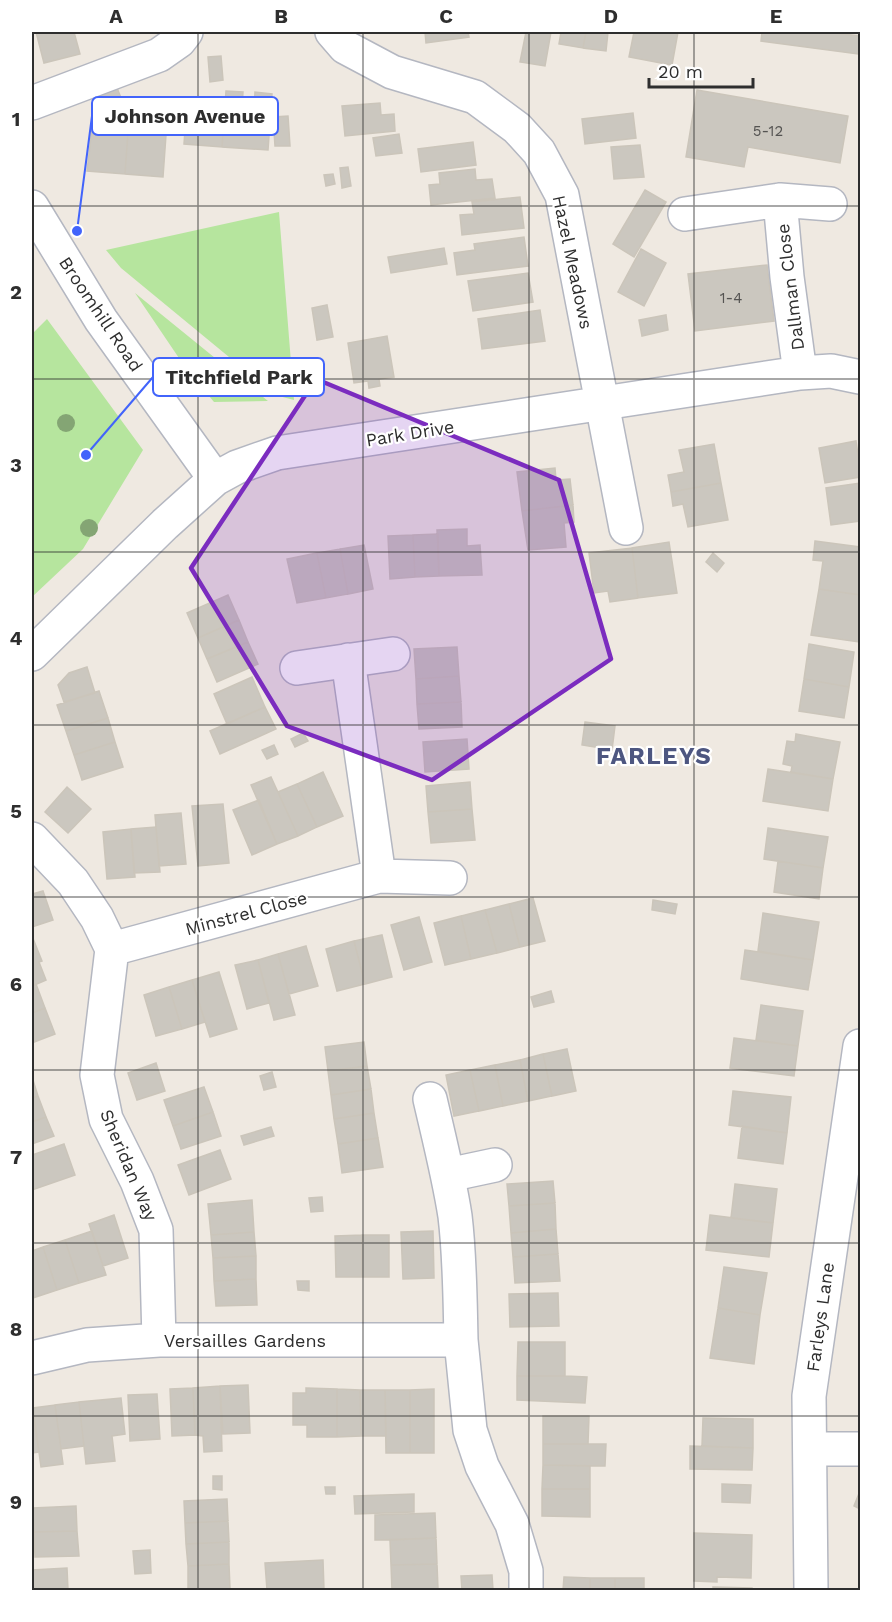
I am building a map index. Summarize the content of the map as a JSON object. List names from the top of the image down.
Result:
{
  "streets": {
    "street": [
      "Hazel Meadows",
      "Dallman Close",
      "Broomhill Road",
      "Park Drive",
      "Minstrel Close",
      "Sheridan Way",
      "Farleys Lane",
      "Versailles Gardens"
    ]
  },
  "crossings": [
    ["Hazel Meadows", "Park Drive"],
    ["Dallman Close", "Park Drive"],
    ["Broomhill Road", "Park Drive"],
    ["Minstrel Close", "Sheridan Way"],
    ["Sheridan Way", "Versailles Gardens"]
  ],
  "districts": ["FARLEYS"],
  "places": ["Johnson Avenue", "Titchfield Park"],
  "house_numbers": ["5-12", "1-4"],
  "scale_bar": "20 m",
  "grid": {
    "columns": [
      "A",
      "B",
      "C",
      "D",
      "E"
    ],
    "rows": [
      "1",
      "2",
      "3",
      "4",
      "5",
      "6",
      "7",
      "8",
      "9"
    ]
  }
}
